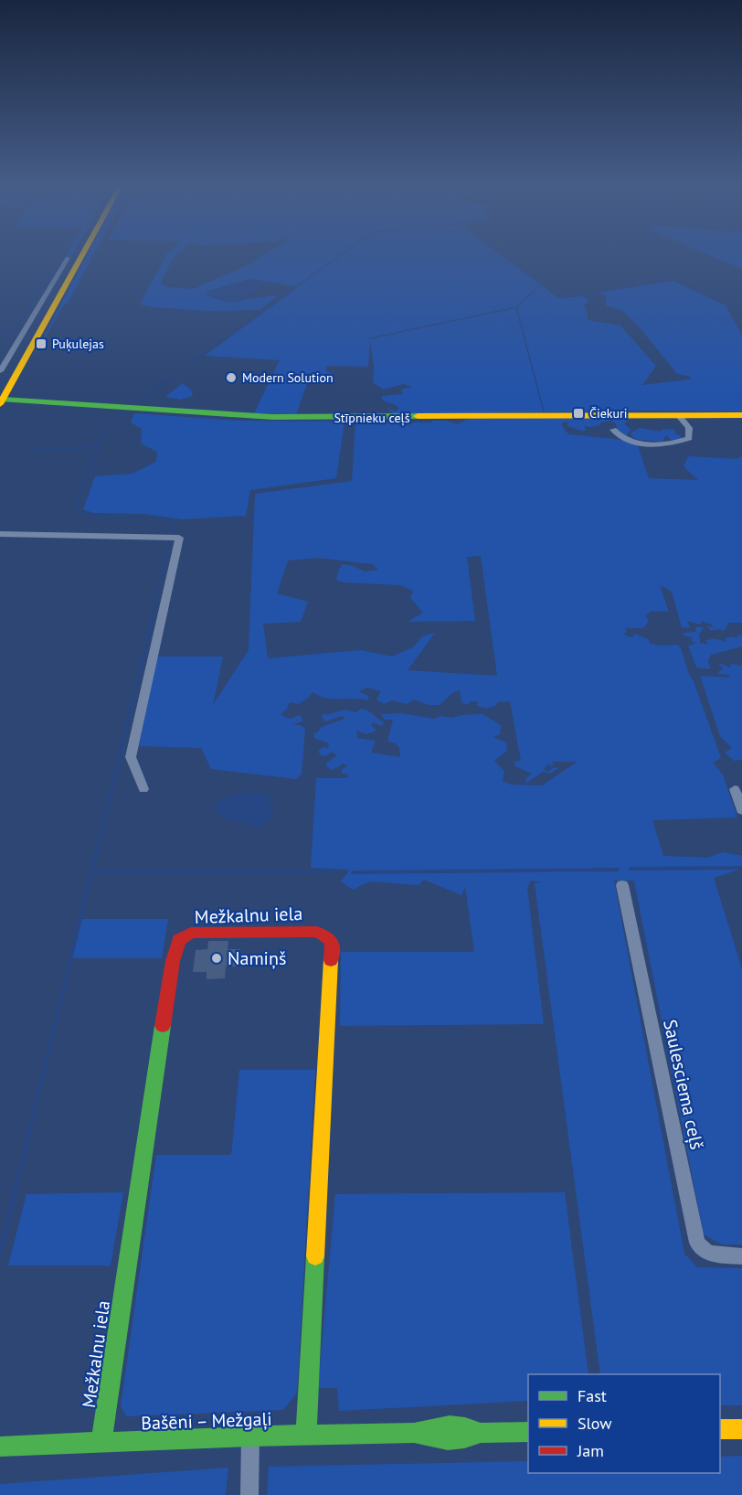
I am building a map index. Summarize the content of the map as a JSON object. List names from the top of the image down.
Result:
{
  "streets": {
    "main road": ["Stīpnieku ceļš", "Mežkalnu iela", "Bašēni – Mežgaļi"],
    "street": ["Saulesciema ceļš"]
  },
  "crossings": [
    ["Mežkalnu iela", "Bašēni – Mežgaļi"]
  ],
  "places": {
    "transit": ["Puķulejas", "Čiekuri"],
    "other": ["Modern Solution", "Namiņš"]
  },
  "legend": ["Fast", "Slow", "Jam"]
}
